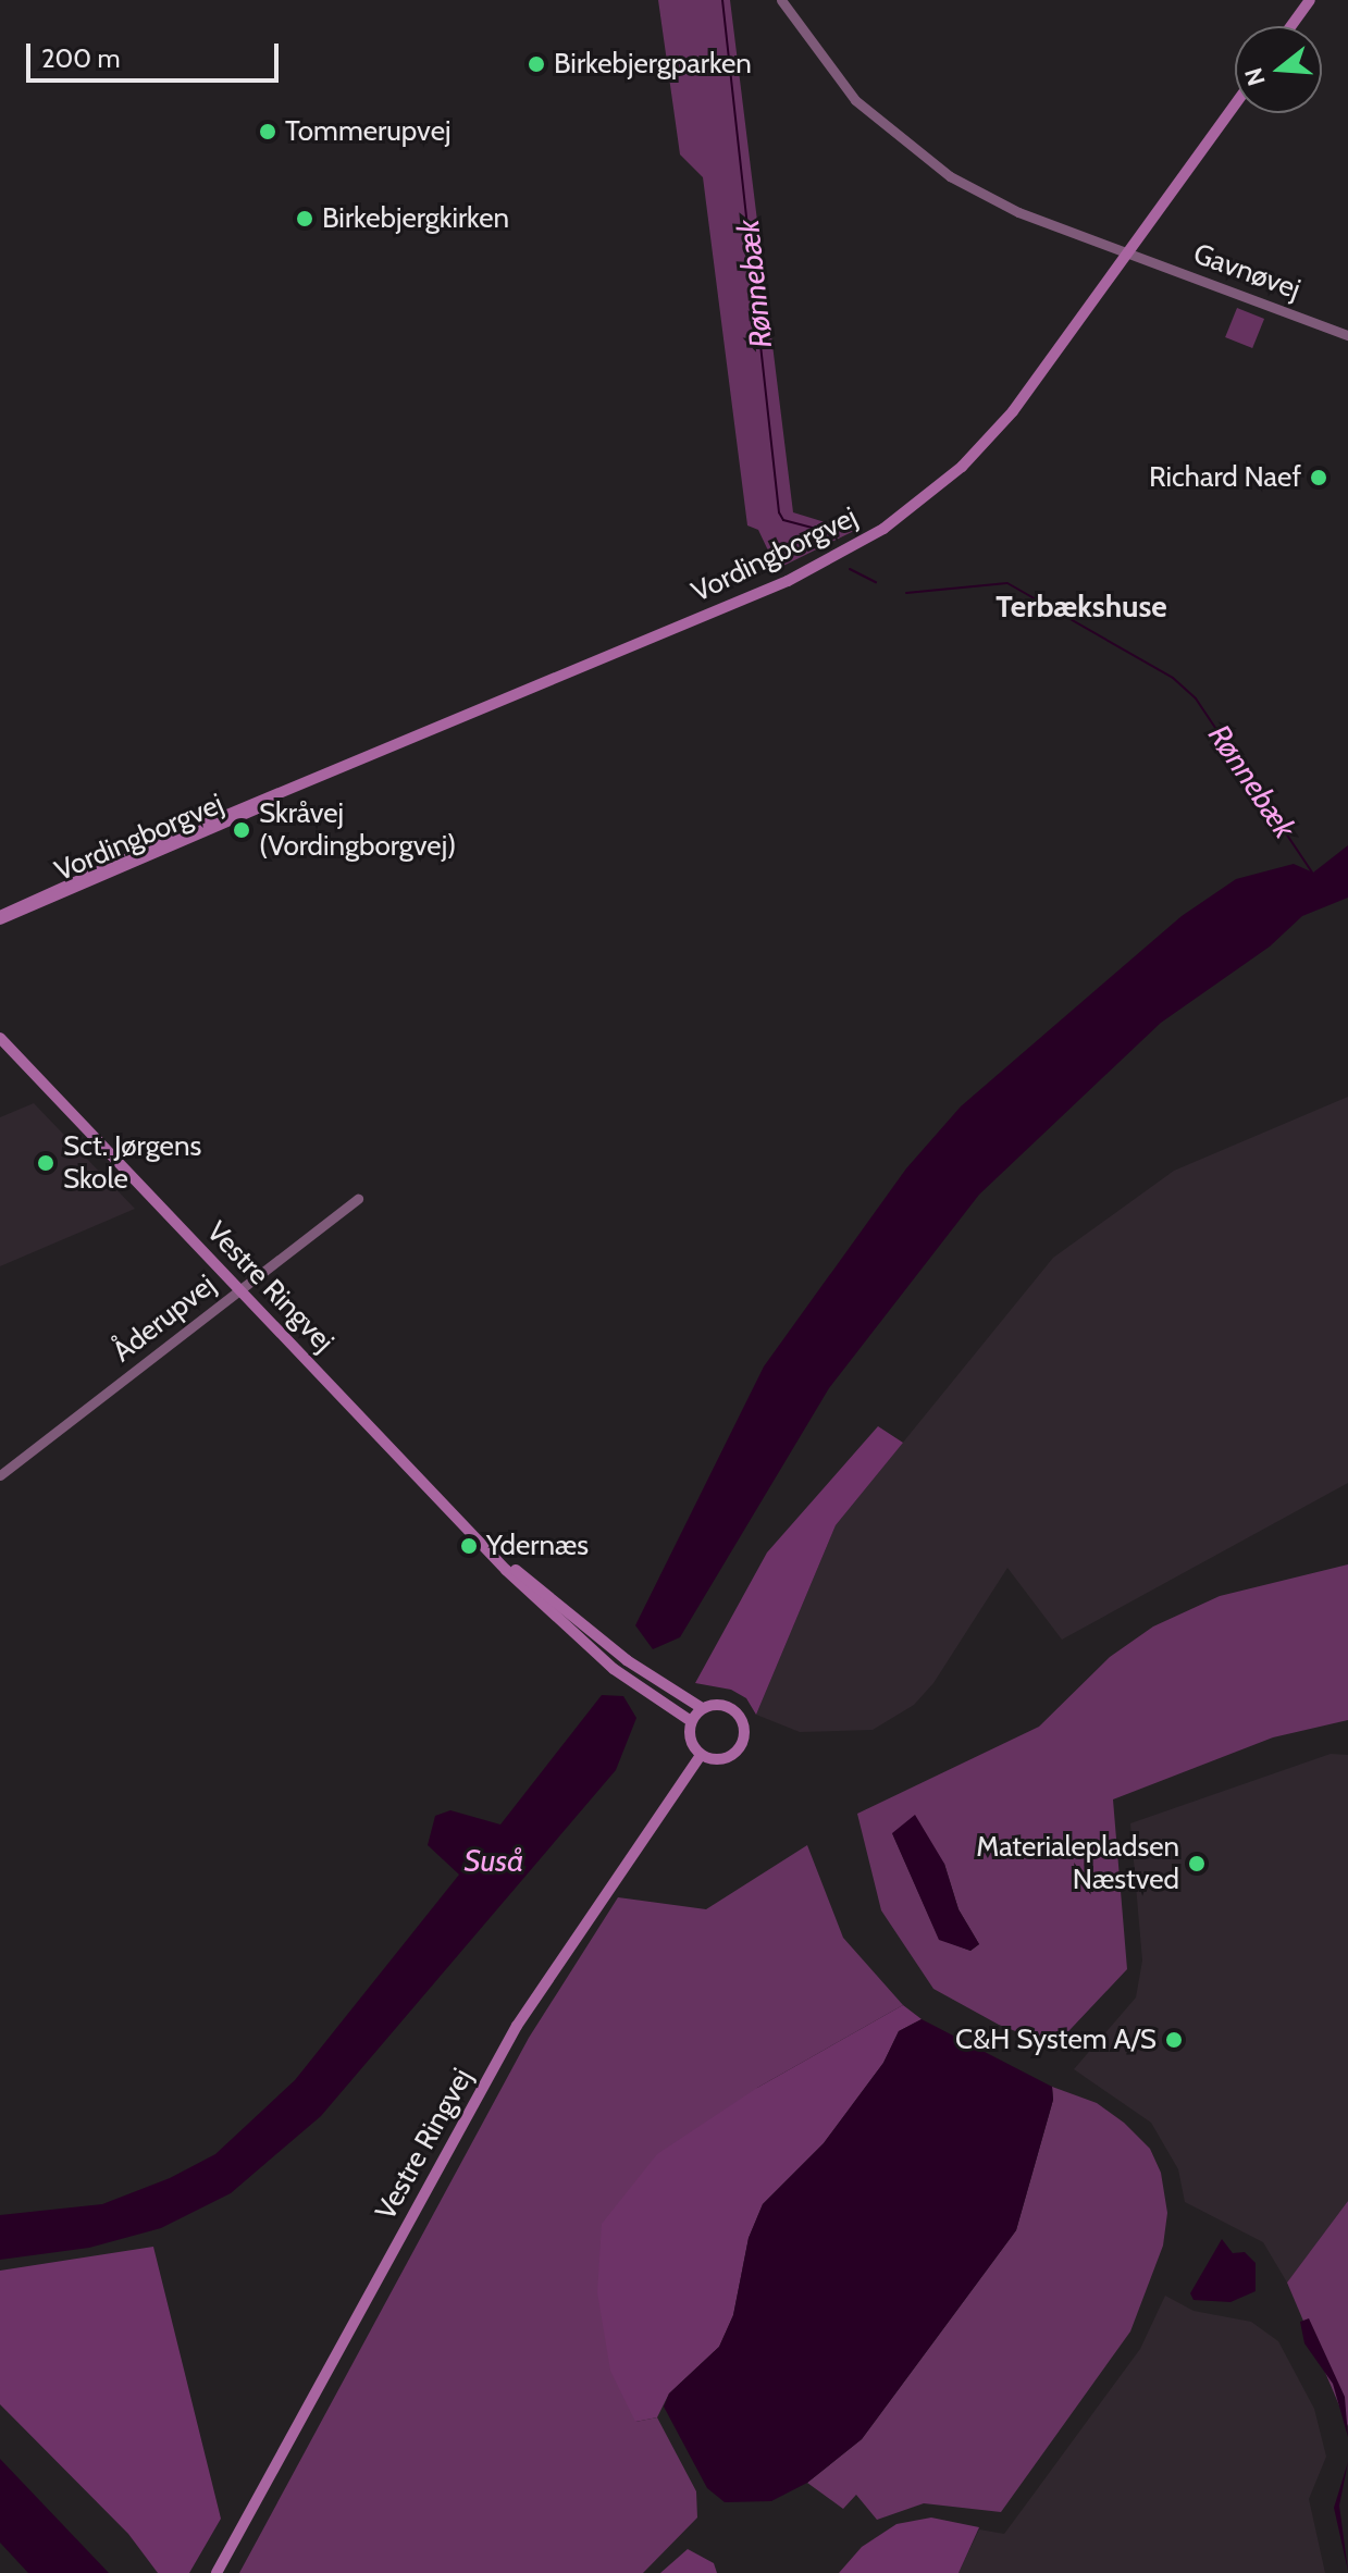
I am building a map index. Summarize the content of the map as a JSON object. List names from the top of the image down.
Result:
{
  "streets": {
    "main road": ["Vordingborgvej", "Vestre Ringvej"],
    "street": ["Gavnøvej", "Åderupvej"]
  },
  "crossings": [
    ["Gavnøvej", "Vordingborgvej"],
    ["Vestre Ringvej", "Åderupvej"]
  ],
  "districts": ["Terbækshuse"],
  "water": ["Rønnebæk", "Suså"],
  "places": [
    "Birkebjergparken",
    "Tommerupvej",
    "Birkebjergkirken",
    "Richard Naef",
    "Skråvej (Vordingborgvej)",
    "Sct. Jørgens Skole",
    "Ydernæs",
    "Materialepladsen Næstved",
    "C&H System A/S"
  ],
  "scale_bar": "200 m",
  "north": "left"
}
